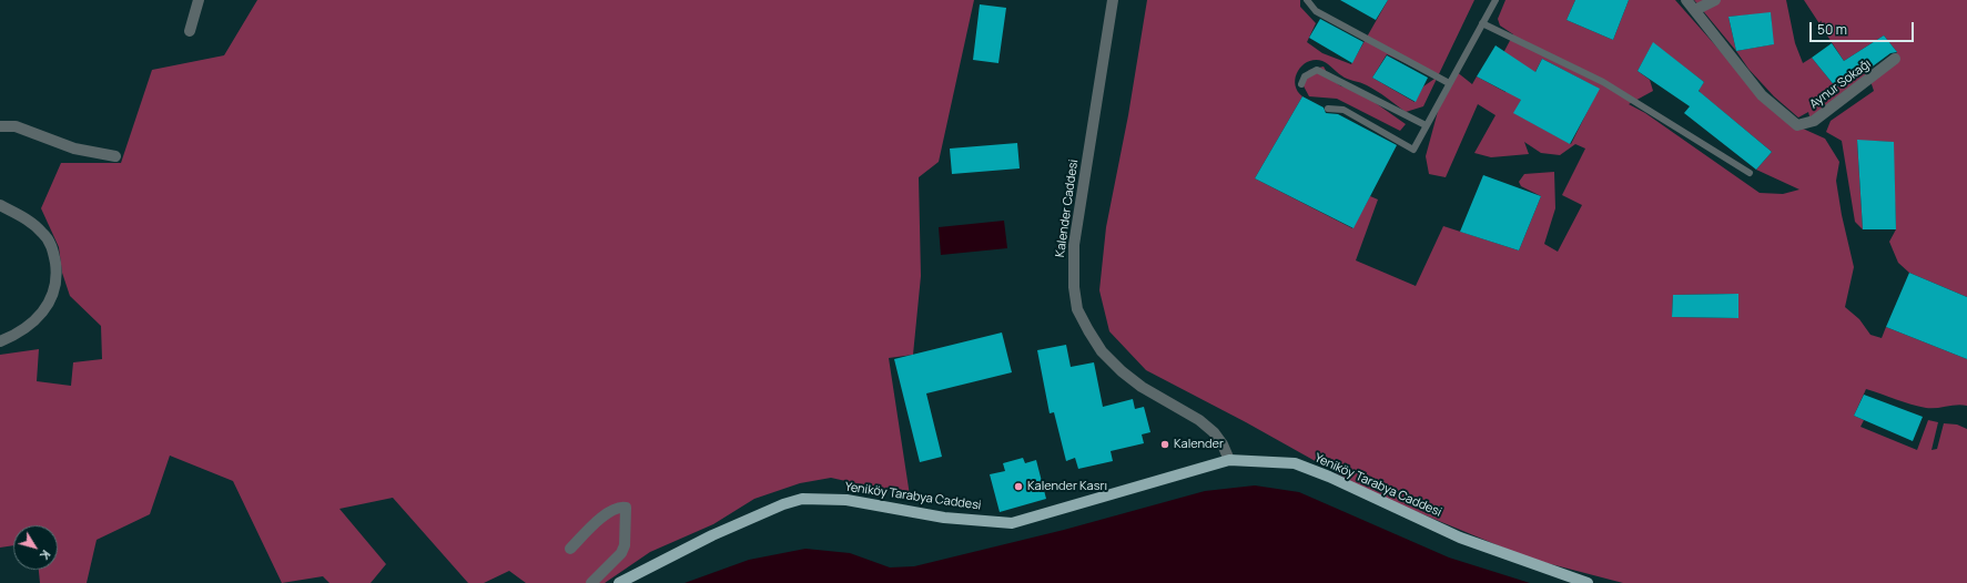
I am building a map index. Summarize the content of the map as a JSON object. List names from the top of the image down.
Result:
{
  "streets": {
    "main road": ["Yeniköy Tarabya Caddesi"],
    "street": ["Aynur Sokağı", "Kalender Caddesi"]
  },
  "crossings": [
    ["Kalender Caddesi", "Yeniköy Tarabya Caddesi"]
  ],
  "places": ["Kalender", "Kalender Kasrı"],
  "scale_bar": "50 m",
  "north": "bottom right"
}
